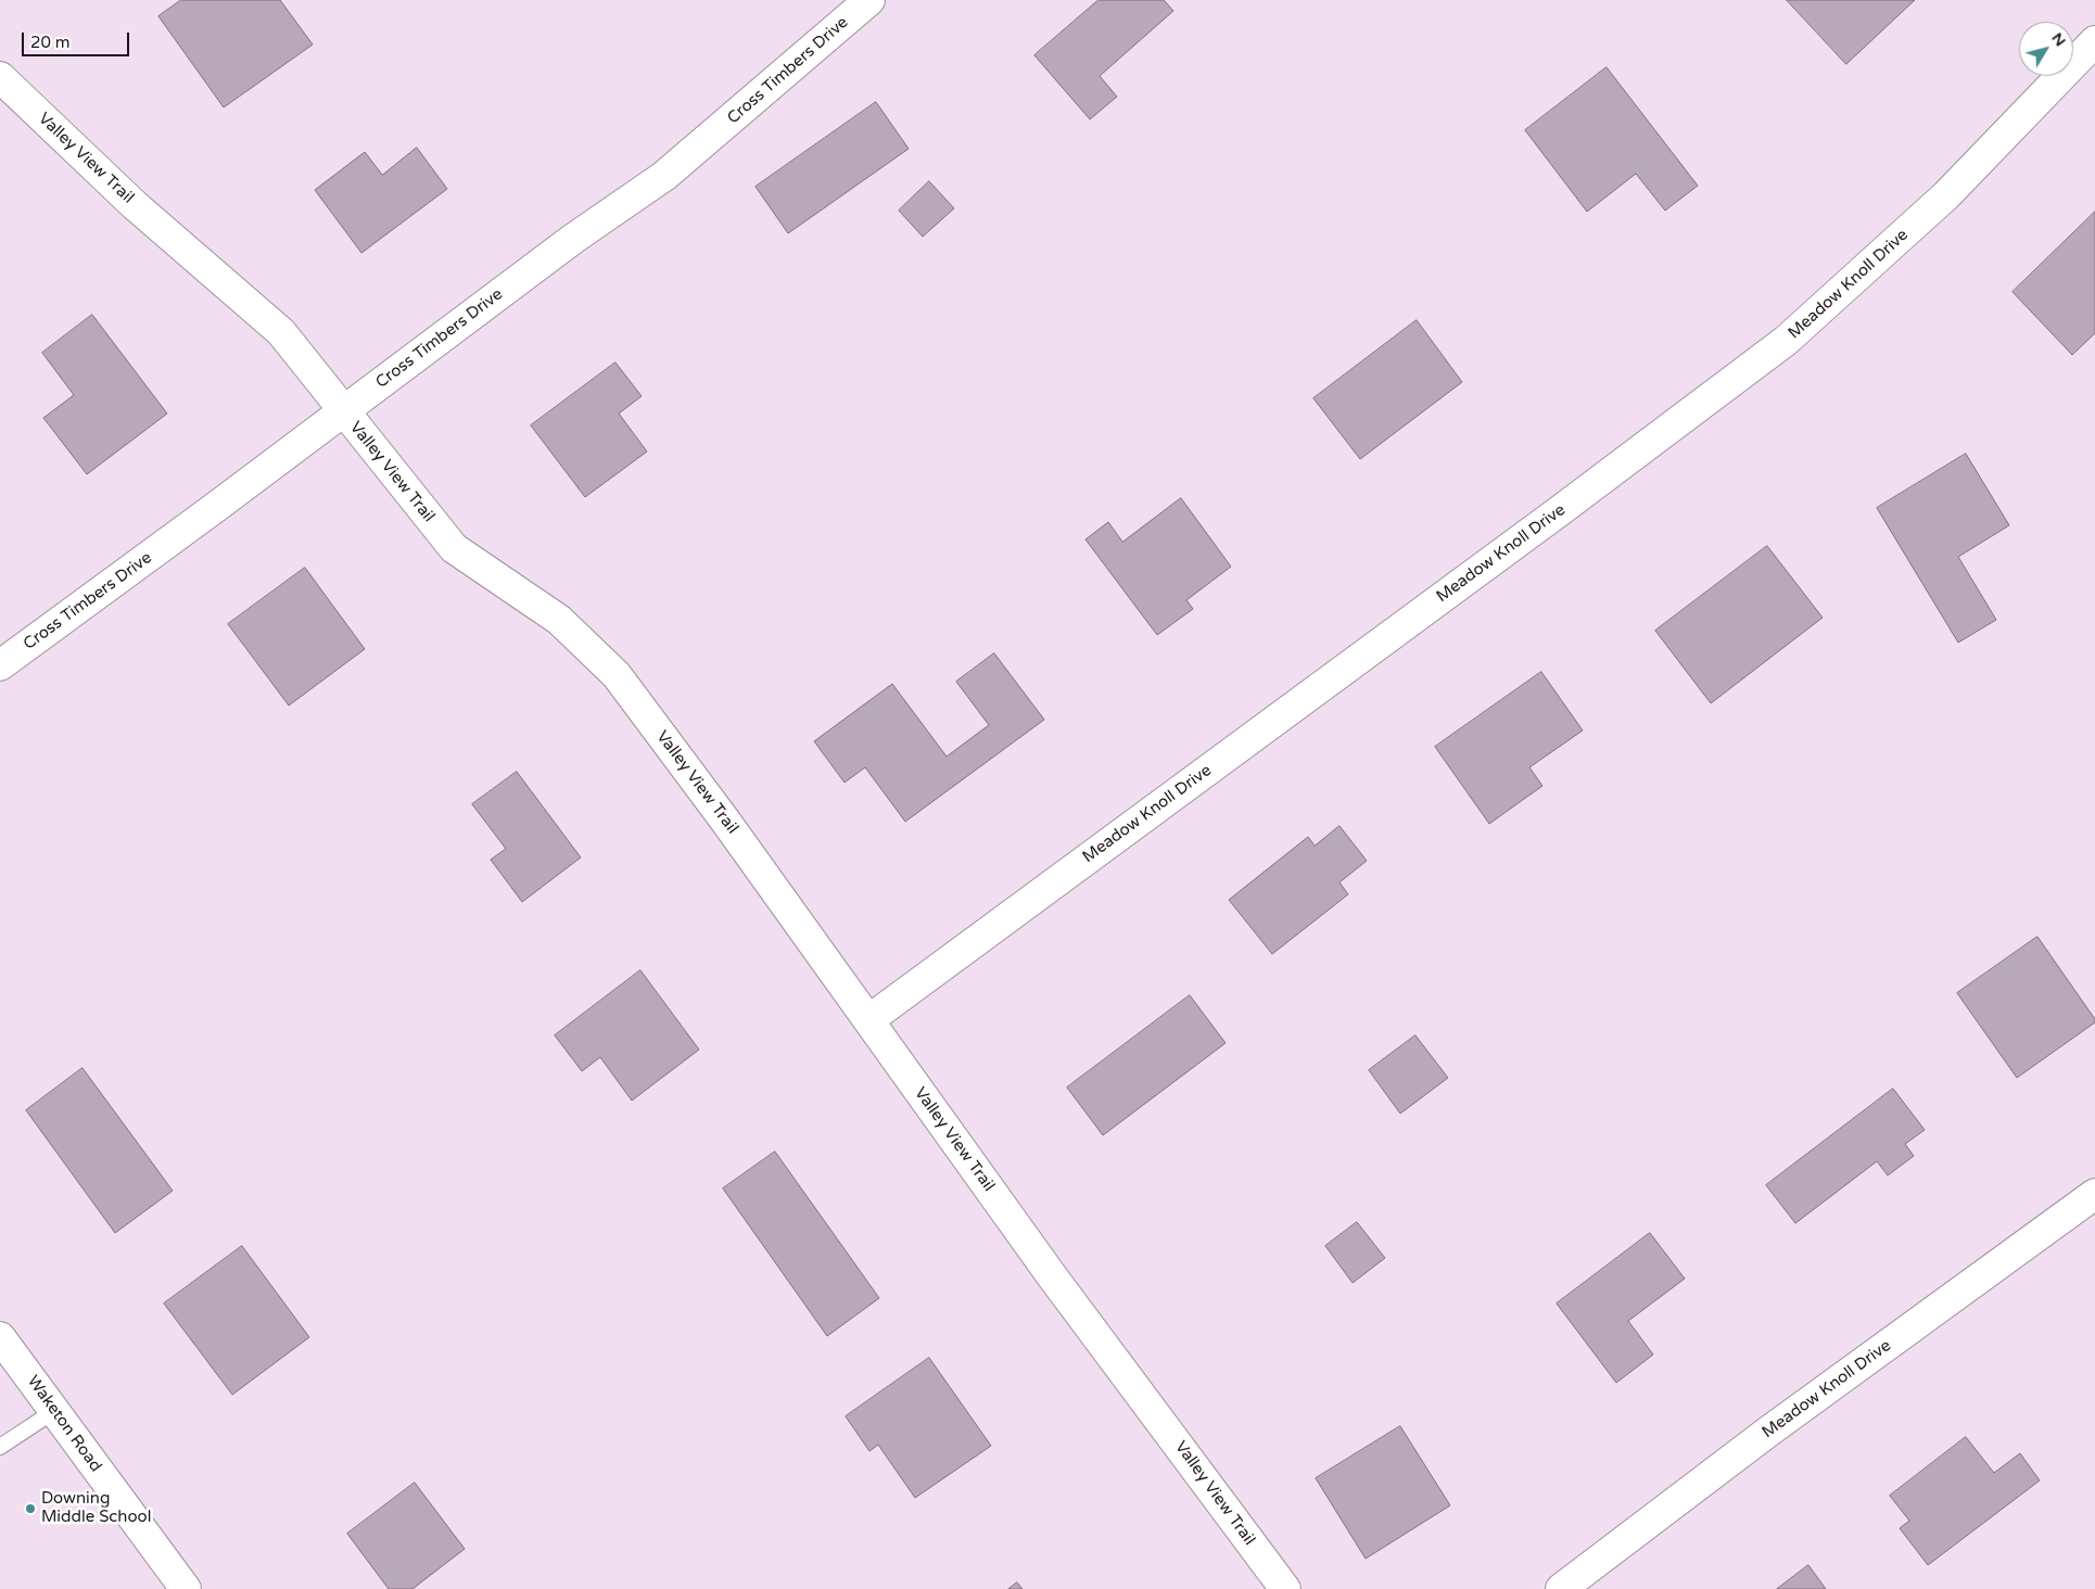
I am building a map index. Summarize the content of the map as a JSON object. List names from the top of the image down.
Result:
{
  "streets": {
    "street": [
      "Cross Timbers Drive",
      "Valley View Trail",
      "Meadow Knoll Drive",
      "Waketon Road"
    ]
  },
  "crossings": [
    ["Cross Timbers Drive", "Valley View Trail"],
    ["Valley View Trail", "Meadow Knoll Drive"]
  ],
  "places": ["Downing Middle School"],
  "scale_bar": "20 m",
  "north": "top right"
}
